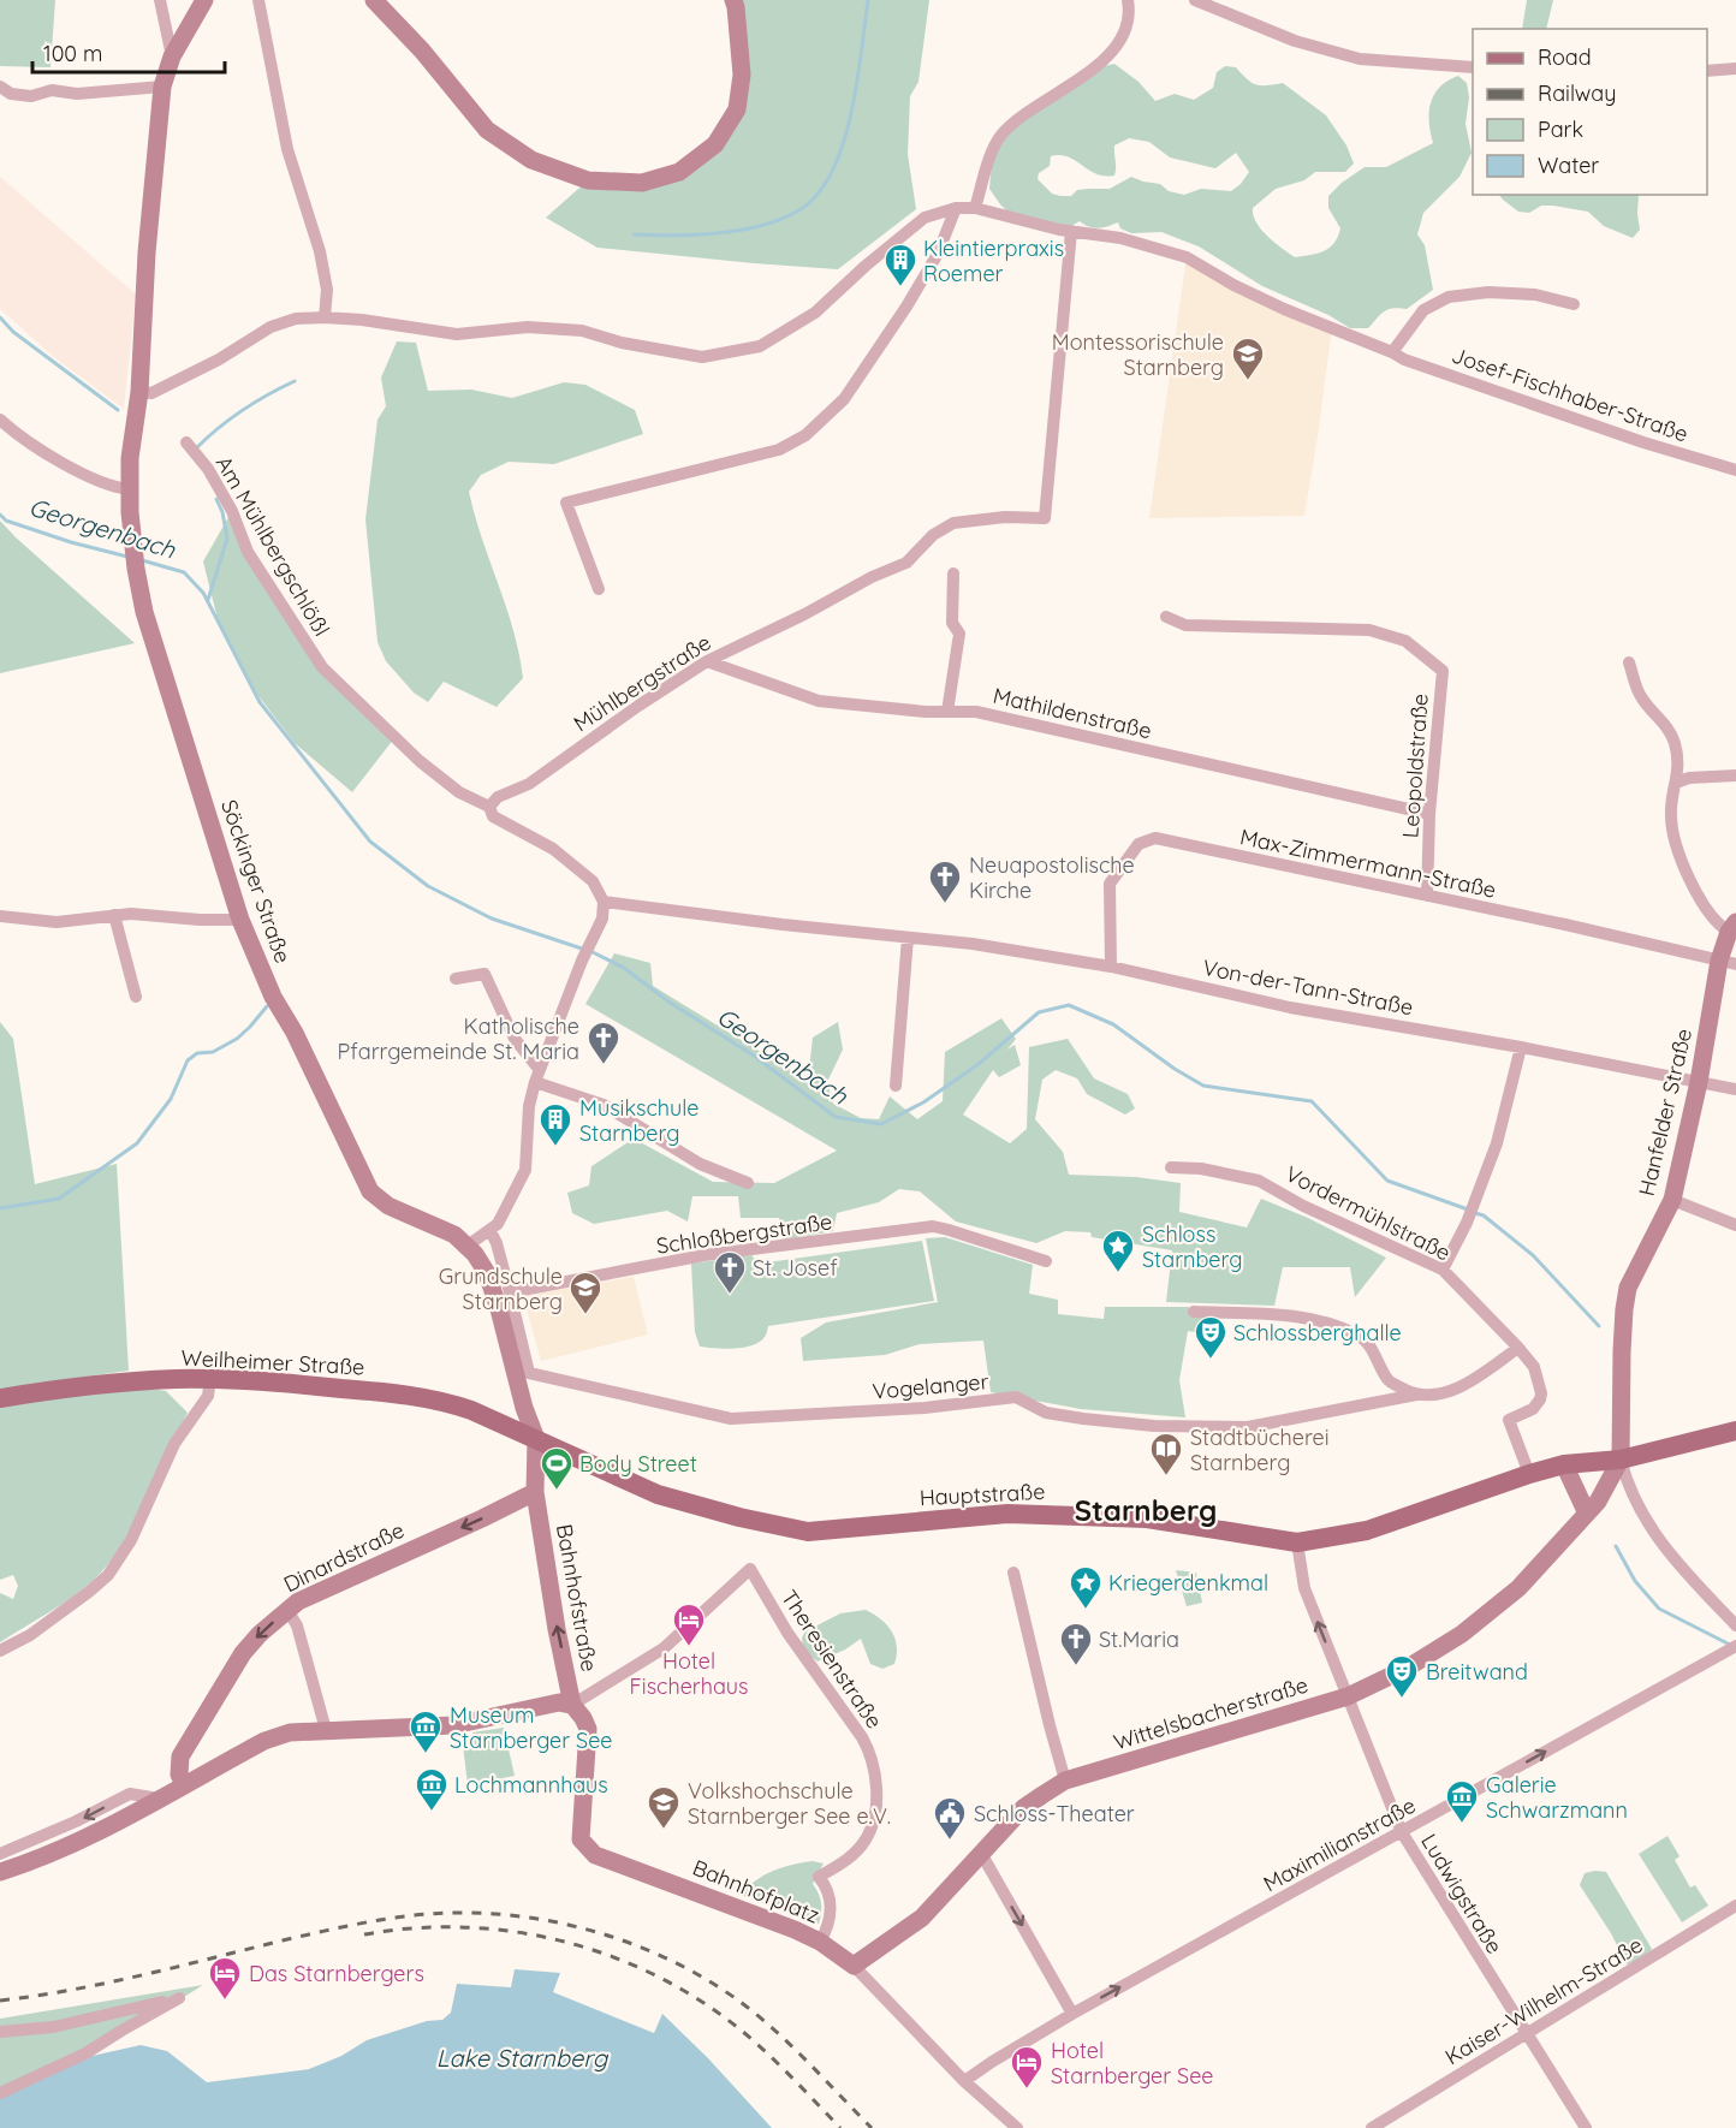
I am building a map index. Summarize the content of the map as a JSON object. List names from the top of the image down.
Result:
{
  "streets": {
    "main road": ["Weilheimer Straße", "Hauptstraße"],
    "street": [
      "Josef-Fischhaber-Straße",
      "Am Mühlbergschlößl",
      "Mühlbergstraße",
      "Mathildenstraße",
      "Leopoldstraße",
      "Max-Zimmermann-Straße",
      "Söckinger Straße",
      "Von-der-Tann-Straße",
      "Hanfelder Straße",
      "Vordermühlstraße",
      "Schloßbergstraße",
      "Vogelanger",
      "Dinardstraße",
      "Bahnhofstraße",
      "Theresienstraße",
      "Wittelsbacherstraße",
      "Maximilianstraße",
      "Bahnhofplatz",
      "Ludwigstraße",
      "Kaiser-Wilhelm-Straße"
    ]
  },
  "crossings": [
    ["Josef-Fischhaber-Straße", "Mühlbergstraße"],
    ["Josef-Fischhaber-Straße", "Söckinger Straße"],
    ["Am Mühlbergschlößl", "Mühlbergstraße"],
    ["Mühlbergstraße", "Mathildenstraße"],
    ["Mathildenstraße", "Leopoldstraße"],
    ["Leopoldstraße", "Max-Zimmermann-Straße"],
    ["Max-Zimmermann-Straße", "Von-der-Tann-Straße"],
    ["Max-Zimmermann-Straße", "Hanfelder Straße"],
    ["Söckinger Straße", "Weilheimer Straße"],
    ["Söckinger Straße", "Hauptstraße"],
    ["Söckinger Straße", "Bahnhofstraße"],
    ["Von-der-Tann-Straße", "Hanfelder Straße"],
    ["Hanfelder Straße", "Hauptstraße"],
    ["Hanfelder Straße", "Wittelsbacherstraße"],
    ["Vordermühlstraße", "Hauptstraße"],
    ["Schloßbergstraße", "Vogelanger"],
    ["Weilheimer Straße", "Hauptstraße"],
    ["Weilheimer Straße", "Bahnhofstraße"],
    ["Hauptstraße", "Bahnhofstraße"],
    ["Hauptstraße", "Ludwigstraße"],
    ["Dinardstraße", "Bahnhofstraße"],
    ["Bahnhofstraße", "Theresienstraße"],
    ["Bahnhofstraße", "Bahnhofplatz"],
    ["Theresienstraße", "Bahnhofplatz"],
    ["Wittelsbacherstraße", "Bahnhofplatz"],
    ["Wittelsbacherstraße", "Ludwigstraße"],
    ["Maximilianstraße", "Bahnhofplatz"],
    ["Maximilianstraße", "Ludwigstraße"],
    ["Ludwigstraße", "Kaiser-Wilhelm-Straße"]
  ],
  "one_way": ["Bahnhofstraße", "Maximilianstraße"],
  "districts": ["Starnberg"],
  "water": ["Georgenbach", "Lake Starnberg"],
  "places": {
    "building": ["Kleintierpraxis Roemer", "Musikschule Starnberg"],
    "school or university": ["Montessorischule Starnberg", "Grundschule Starnberg", "Volkshochschule Starnberger See e.V."],
    "church": [
      "Neuapostolische Kirche",
      "Katholische Pfarrgemeinde St. Maria",
      "St. Josef",
      "St.Maria"
    ],
    "place": ["Schloss Starnberg", "Kriegerdenkmal"],
    "theatre": ["Schlossberghalle", "Breitwand"],
    "library": ["Stadtbücherei Starnberg"],
    "sports": ["Body Street"],
    "hotel": ["Hotel Fischerhaus", "Das Starnbergers", "Hotel Starnberger See"],
    "museum": ["Museum Starnberger See", "Lochmannhaus", "Galerie Schwarzmann"],
    "public building": ["Schloss-Theater"]
  },
  "legend": [
    "Road",
    "Railway",
    "Park",
    "Water"
  ],
  "scale_bar": "100 m"
}
